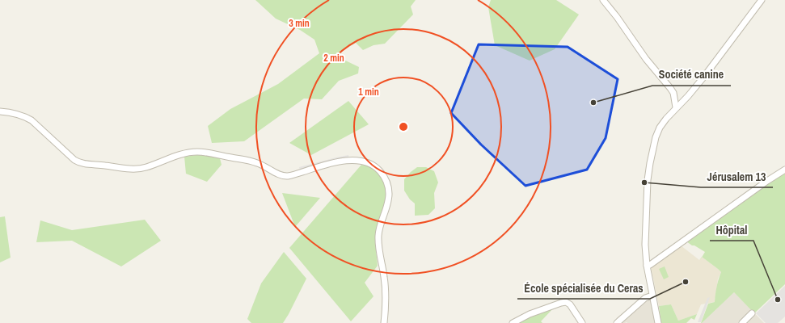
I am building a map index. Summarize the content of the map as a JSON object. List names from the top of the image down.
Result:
{
  "places": [
    "Société canine",
    "Jérusalem 13",
    "École spécialisée du Ceras",
    "Hôpital"
  ],
  "rings": ["3 min", "2 min", "1 min"]
}
